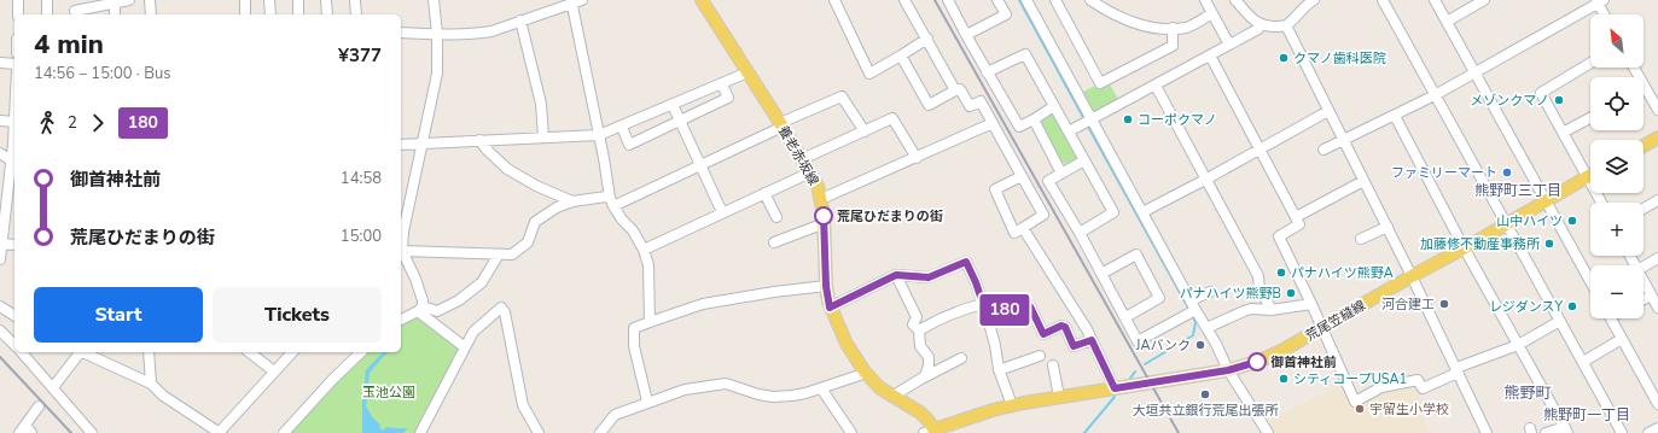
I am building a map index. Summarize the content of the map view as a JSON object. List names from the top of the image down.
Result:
{
  "streets": {
    "main road": ["養老赤坂線", "荒尾笠縫線"]
  },
  "crossings": [
    ["養老赤坂線", "荒尾笠縫線"]
  ],
  "districts": ["熊野町三丁目", "熊野町", "熊野町一丁目"],
  "parks": ["玉池公園"],
  "places": [
    "クマノ歯科医院",
    "メゾンクマノ",
    "コーポクマノ",
    "ファミリーマート",
    "荒尾ひだまりの街",
    "山中ハイツ",
    "加藤修不動産事務所",
    "パナハイツ熊野A",
    "パナハイツ熊野B",
    "河合建工",
    "レジダンスY",
    "JAバンク",
    "御首神社前",
    "シティコープUSA1",
    "大垣共立銀行荒尾出張所",
    "宇留生小学校"
  ],
  "lines": ["bus line 180"],
  "north": "top left",
  "page": {
    "on_map": "180",
    "map_buttons": ["+", "−"],
    "heading": ["4 min", "14:56 – 15:00 · Bus", "¥377"],
    "legs": ["2", "180"],
    "list": [
      {
        "name": "御首神社前",
        "value": "14:58"
      },
      {
        "name": "荒尾ひだまりの街",
        "value": "15:00"
      }
    ],
    "buttons": ["Start", "Tickets"]
  }
}
